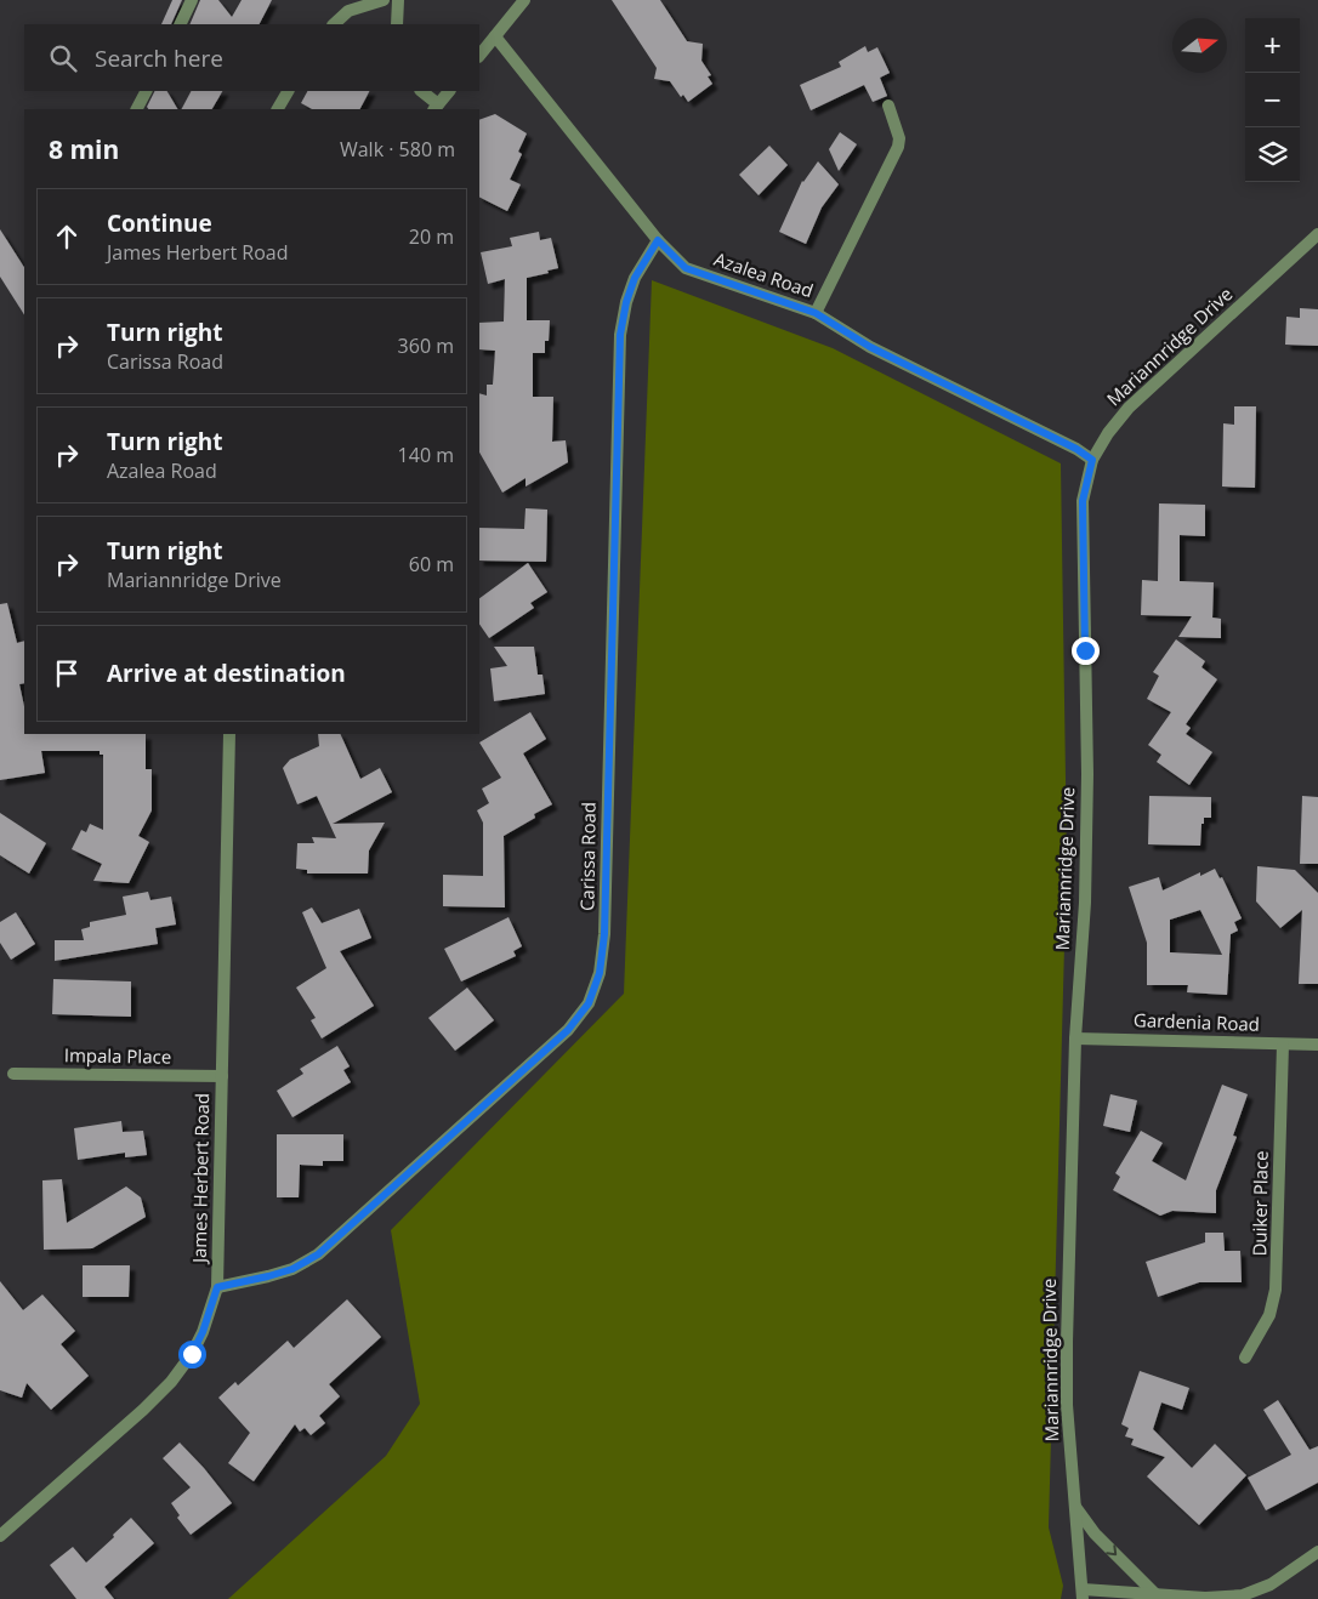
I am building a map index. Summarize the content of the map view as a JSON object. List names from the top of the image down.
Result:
{
  "streets": {
    "street": [
      "Azalea Road",
      "Mariannridge Drive",
      "Carissa Road",
      "Gardenia Road",
      "Impala Place",
      "James Herbert Road",
      "Duiker Place"
    ]
  },
  "crossings": [
    ["Azalea Road", "Mariannridge Drive"],
    ["Azalea Road", "Carissa Road"],
    ["Mariannridge Drive", "Gardenia Road"],
    ["Carissa Road", "James Herbert Road"],
    ["Gardenia Road", "Duiker Place"],
    ["Impala Place", "James Herbert Road"]
  ],
  "north": "right",
  "page": {
    "map_buttons": ["+", "−"],
    "search": "Search here",
    "heading": ["8 min", "Walk · 580 m"],
    "list": [
      ["Continue", "James Herbert Road", "20 m"],
      ["Turn right", "Carissa Road", "360 m"],
      ["Turn right", "Azalea Road", "140 m"],
      ["Turn right", "Mariannridge Drive", "60 m"],
      "Arrive at destination"
    ]
  }
}
